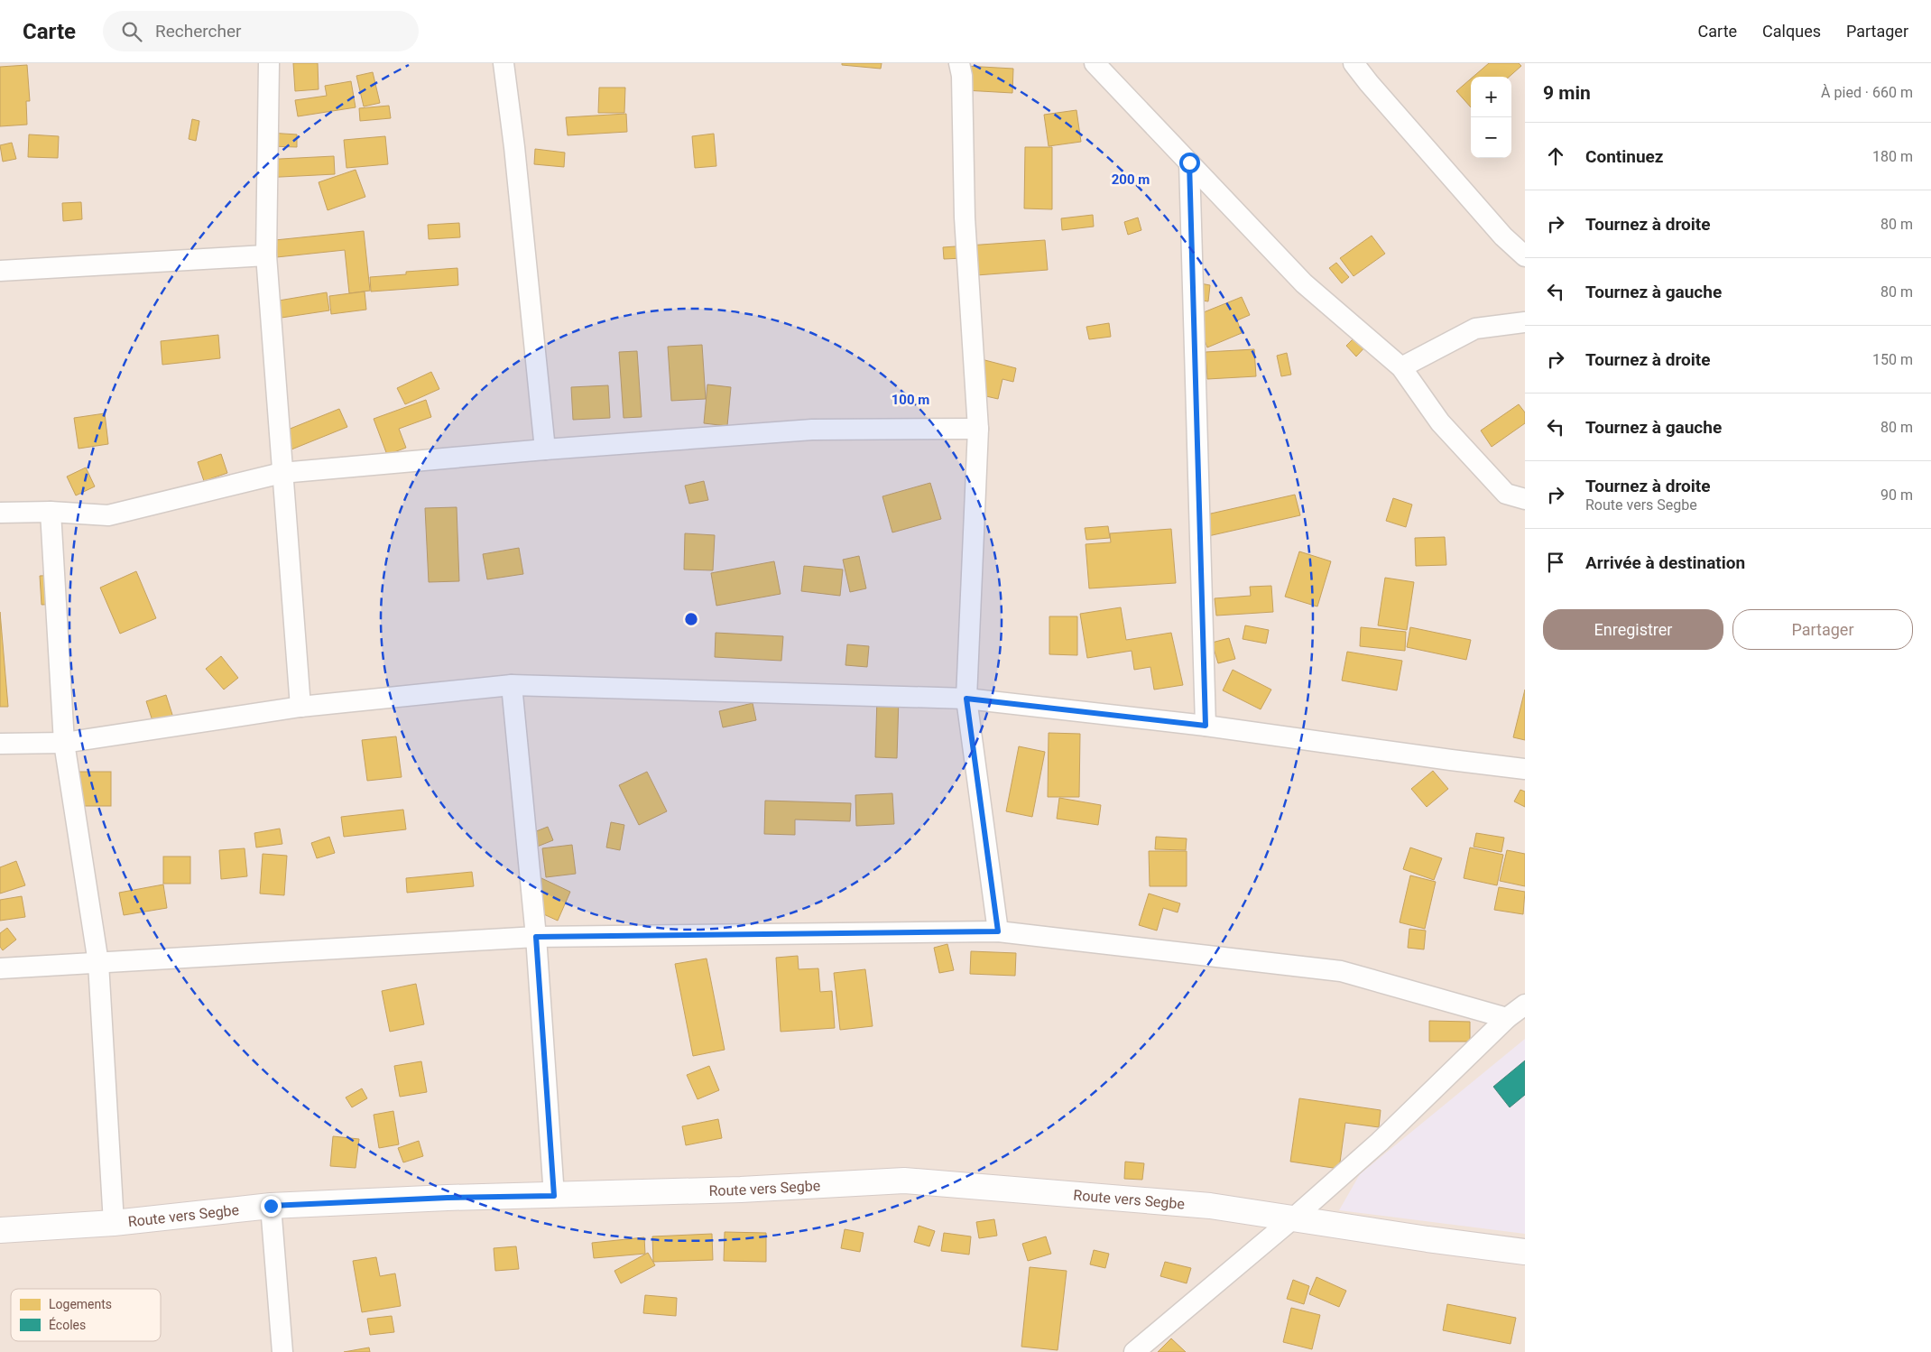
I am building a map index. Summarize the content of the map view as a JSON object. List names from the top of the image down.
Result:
{
  "streets": {
    "main road": ["Route vers Segbe"]
  },
  "legend": ["Logements", "Écoles"],
  "page": {
    "header": "Carte",
    "search": "Rechercher",
    "nav": ["Carte", "Calques", "Partager"],
    "heading": ["9 min", "À pied · 660 m"],
    "map_buttons": ["+", "−"],
    "list": [
      ["Continuez", "180 m"],
      ["Tournez à droite", "80 m"],
      ["Tournez à gauche", "80 m"],
      ["Tournez à droite", "150 m"],
      ["Tournez à gauche", "80 m"],
      ["Tournez à droite", "Route vers Segbe", "90 m"],
      "Arrivée à destination"
    ],
    "buttons": ["Enregistrer", "Partager"]
  },
  "rings": ["200 m", "100 m"]
}
